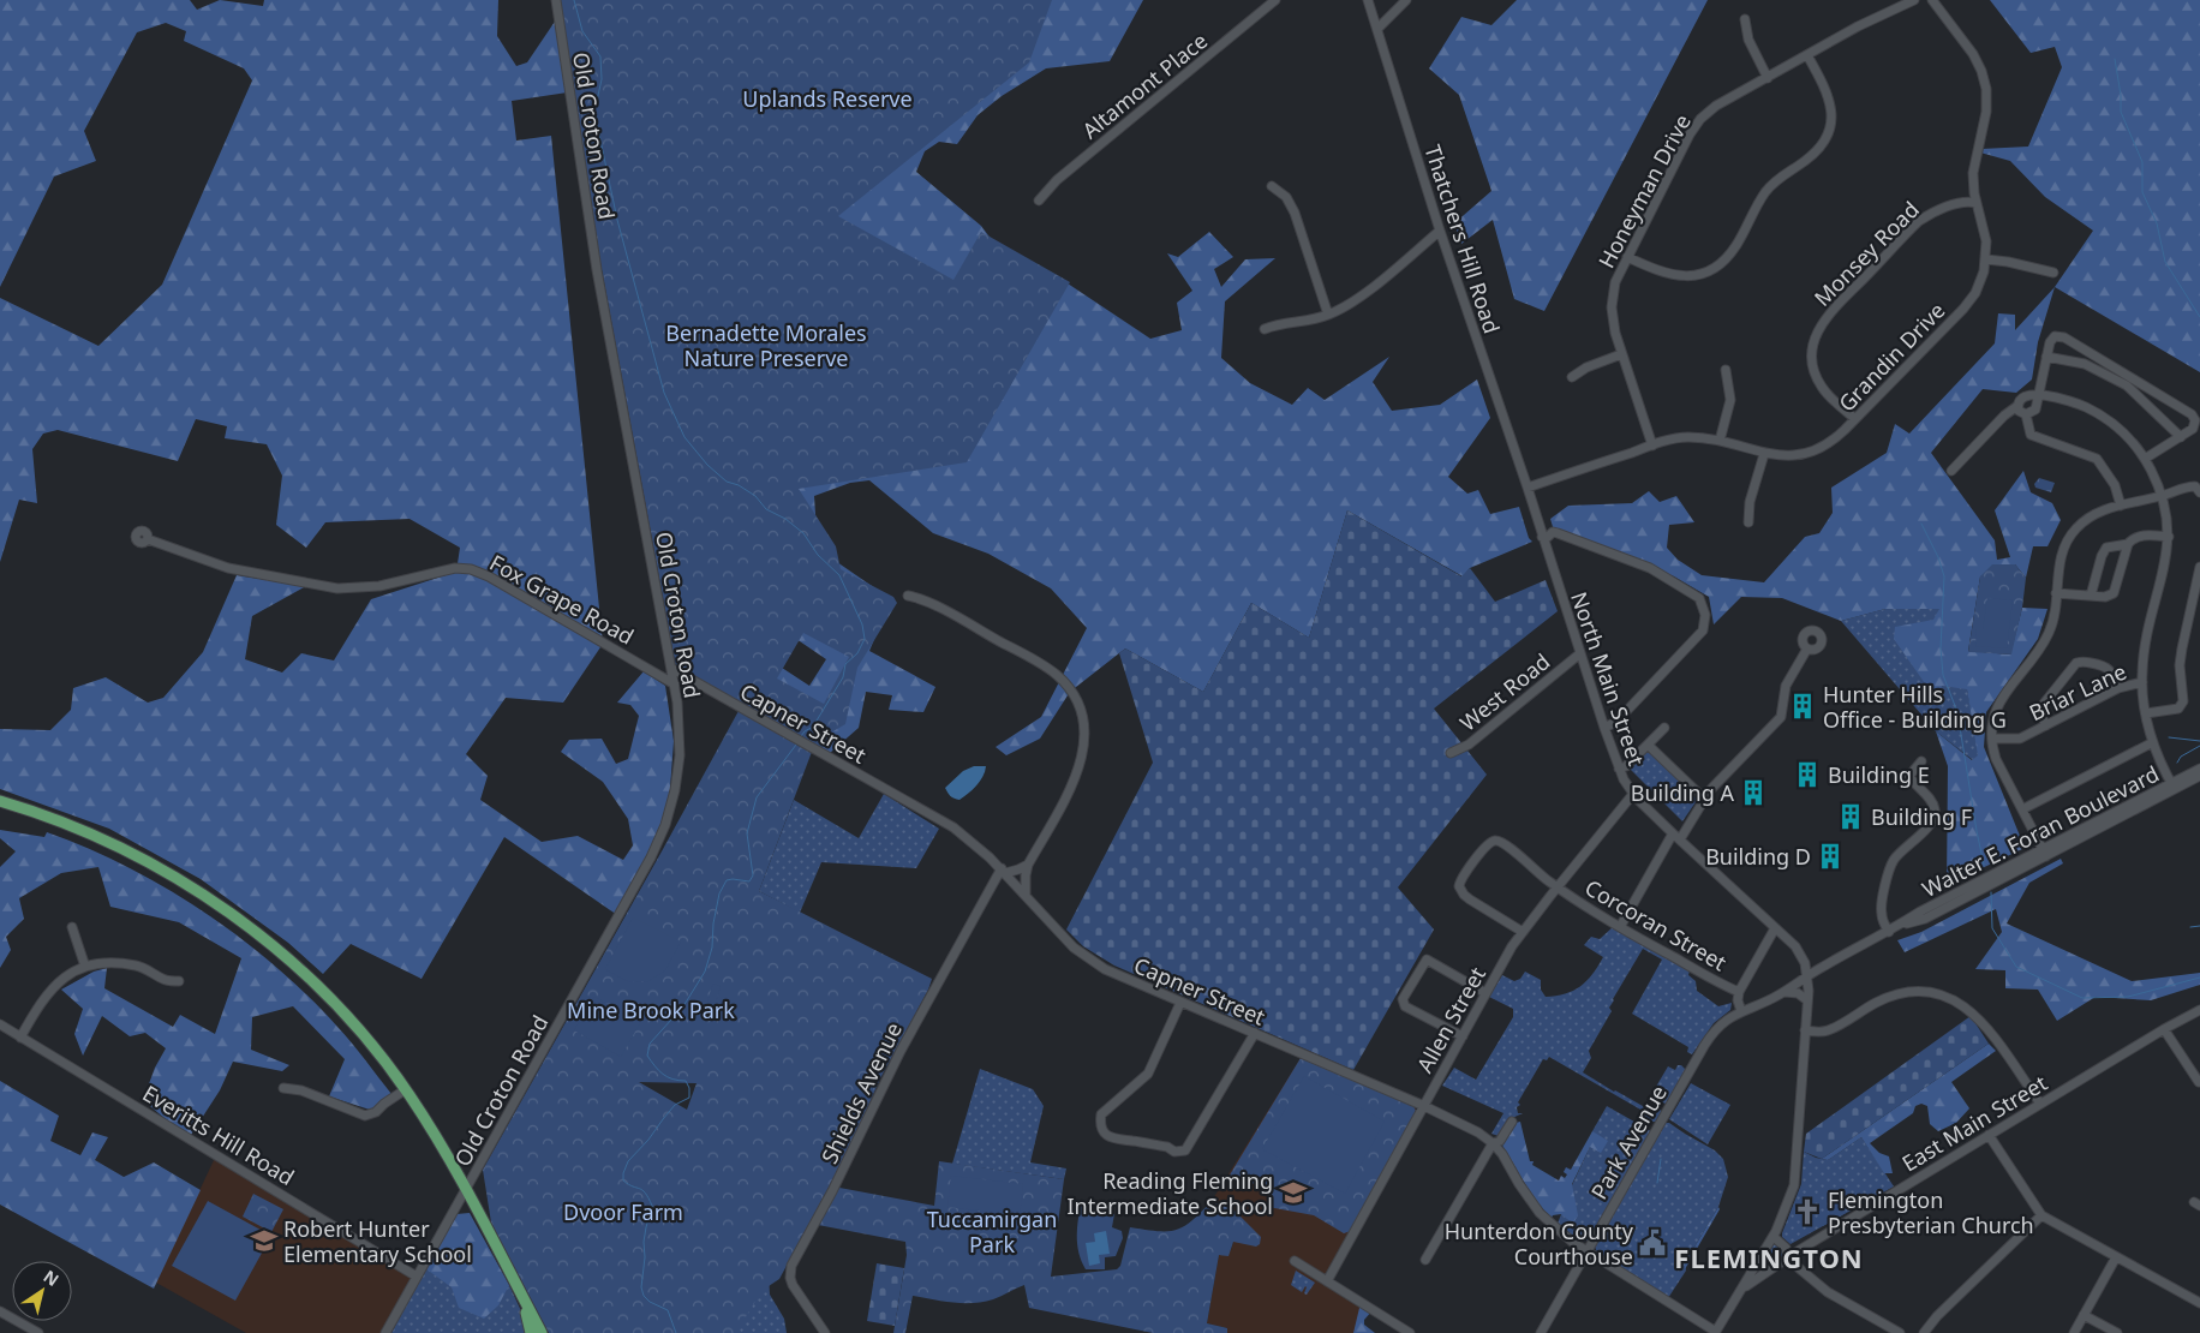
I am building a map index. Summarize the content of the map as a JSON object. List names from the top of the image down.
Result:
{
  "streets": {
    "street": [
      "Altamont Place",
      "Old Croton Road",
      "Honeyman Drive",
      "Thatchers Hill Road",
      "Monsey Road",
      "Grandin Drive",
      "Fox Grape Road",
      "North Main Street",
      "West Road",
      "Briar Lane",
      "Capner Street",
      "Walter E. Foran Boulevard",
      "Corcoran Street",
      "Allen Street",
      "Shields Avenue",
      "East Main Street",
      "Everitts Hill Road",
      "Park Avenue"
    ]
  },
  "crossings": [
    ["Old Croton Road", "Fox Grape Road"],
    ["Old Croton Road", "Capner Street"],
    ["Old Croton Road", "Everitts Hill Road"],
    ["Honeyman Drive", "Grandin Drive"],
    ["Thatchers Hill Road", "Grandin Drive"],
    ["Thatchers Hill Road", "North Main Street"],
    ["Monsey Road", "Grandin Drive"],
    ["Grandin Drive", "North Main Street"],
    ["North Main Street", "West Road"],
    ["North Main Street", "Capner Street"],
    ["North Main Street", "Walter E. Foran Boulevard"],
    ["North Main Street", "Allen Street"],
    ["North Main Street", "East Main Street"],
    ["North Main Street", "Park Avenue"],
    ["Capner Street", "Allen Street"],
    ["Capner Street", "Shields Avenue"],
    ["Capner Street", "Park Avenue"],
    ["Walter E. Foran Boulevard", "Park Avenue"],
    ["Corcoran Street", "Allen Street"]
  ],
  "districts": ["FLEMINGTON"],
  "parks": [
    "Uplands Reserve",
    "Bernadette Morales Nature Preserve",
    "Mine Brook Park",
    "Dvoor Farm",
    "Tuccamirgan Park"
  ],
  "places": {
    "building": [
      "Hunter Hills Office - Building G",
      "Building E",
      "Building A",
      "Building F",
      "Building D"
    ],
    "school or university": ["Reading Fleming Intermediate School", "Robert Hunter Elementary School"],
    "church": ["Flemington Presbyterian Church"],
    "public building": ["Hunterdon County Courthouse"]
  },
  "north": "top right"
}
